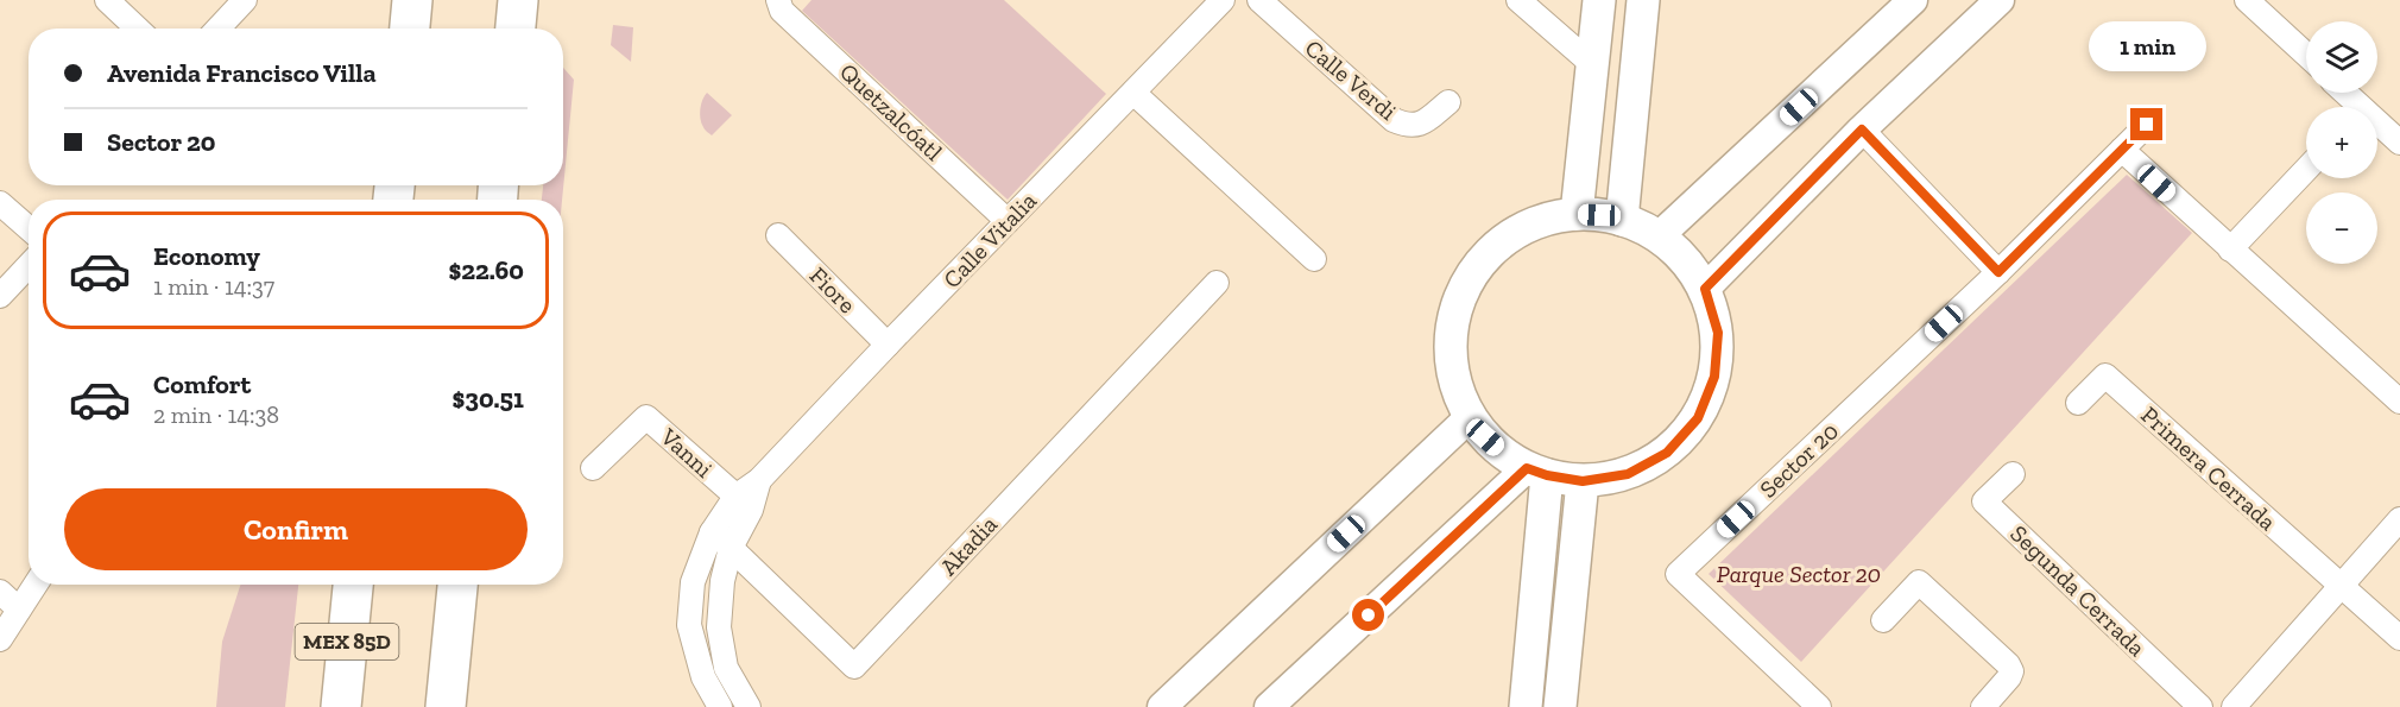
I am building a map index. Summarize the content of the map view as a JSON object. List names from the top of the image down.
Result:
{
  "streets": {
    "highway": ["MEX 85D"],
    "street": [
      "Calle Verdi",
      "Quetzalcóatl",
      "Calle Vitalia",
      "Fiore",
      "Vanni",
      "Sector 20",
      "Primera Cerrada",
      "Akadia",
      "Segunda Cerrada"
    ]
  },
  "crossings": [
    ["Quetzalcóatl", "Calle Vitalia"],
    ["Calle Vitalia", "Fiore"],
    ["Calle Vitalia", "Vanni"],
    ["Calle Vitalia", "Akadia"]
  ],
  "parks": ["Parque Sector 20"],
  "page": {
    "map_buttons": ["+", "−"],
    "bubble": "1 min",
    "banner": ["Avenida Francisco Villa", "Sector 20"],
    "list": [
      {
        "name": "Economy",
        "note": "1 min · 14:37",
        "value": "$22.60"
      },
      {
        "name": "Comfort",
        "note": "2 min · 14:38",
        "value": "$30.51"
      }
    ],
    "buttons": "Confirm"
  }
}
